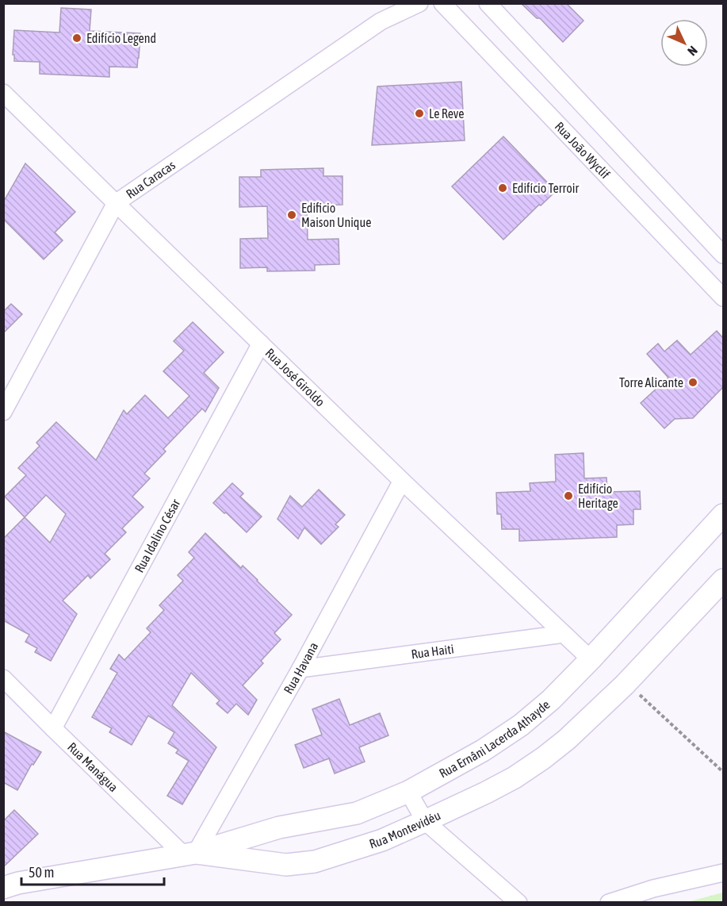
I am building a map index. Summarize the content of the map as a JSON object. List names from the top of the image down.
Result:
{
  "streets": {
    "street": [
      "Rua João Wyclif",
      "Rua Caracas",
      "Rua José Giroldo",
      "Rua Idalino César",
      "Rua Haiti",
      "Rua Havana",
      "Rua Ernâni Lacerda Athayde",
      "Rua Manágua",
      "Rua Montevidéu"
    ]
  },
  "crossings": [
    ["Rua Caracas", "Rua José Giroldo"],
    ["Rua José Giroldo", "Rua Idalino César"],
    ["Rua José Giroldo", "Rua Haiti"],
    ["Rua José Giroldo", "Rua Havana"],
    ["Rua José Giroldo", "Rua Ernâni Lacerda Athayde"],
    ["Rua Idalino César", "Rua Manágua"],
    ["Rua Haiti", "Rua Havana"],
    ["Rua Havana", "Rua Ernâni Lacerda Athayde"],
    ["Rua Havana", "Rua Manágua"],
    ["Rua Havana", "Rua Montevidéu"],
    ["Rua Ernâni Lacerda Athayde", "Rua Manágua"],
    ["Rua Ernâni Lacerda Athayde", "Rua Montevidéu"],
    ["Rua Manágua", "Rua Montevidéu"]
  ],
  "places": [
    "Edifício Legend",
    "Le Reve",
    "Edifício Terroir",
    "Edificio Maison Unique",
    "Torre Alicante",
    "Edifício Heritage"
  ],
  "scale_bar": "50 m",
  "north": "bottom right"
}
